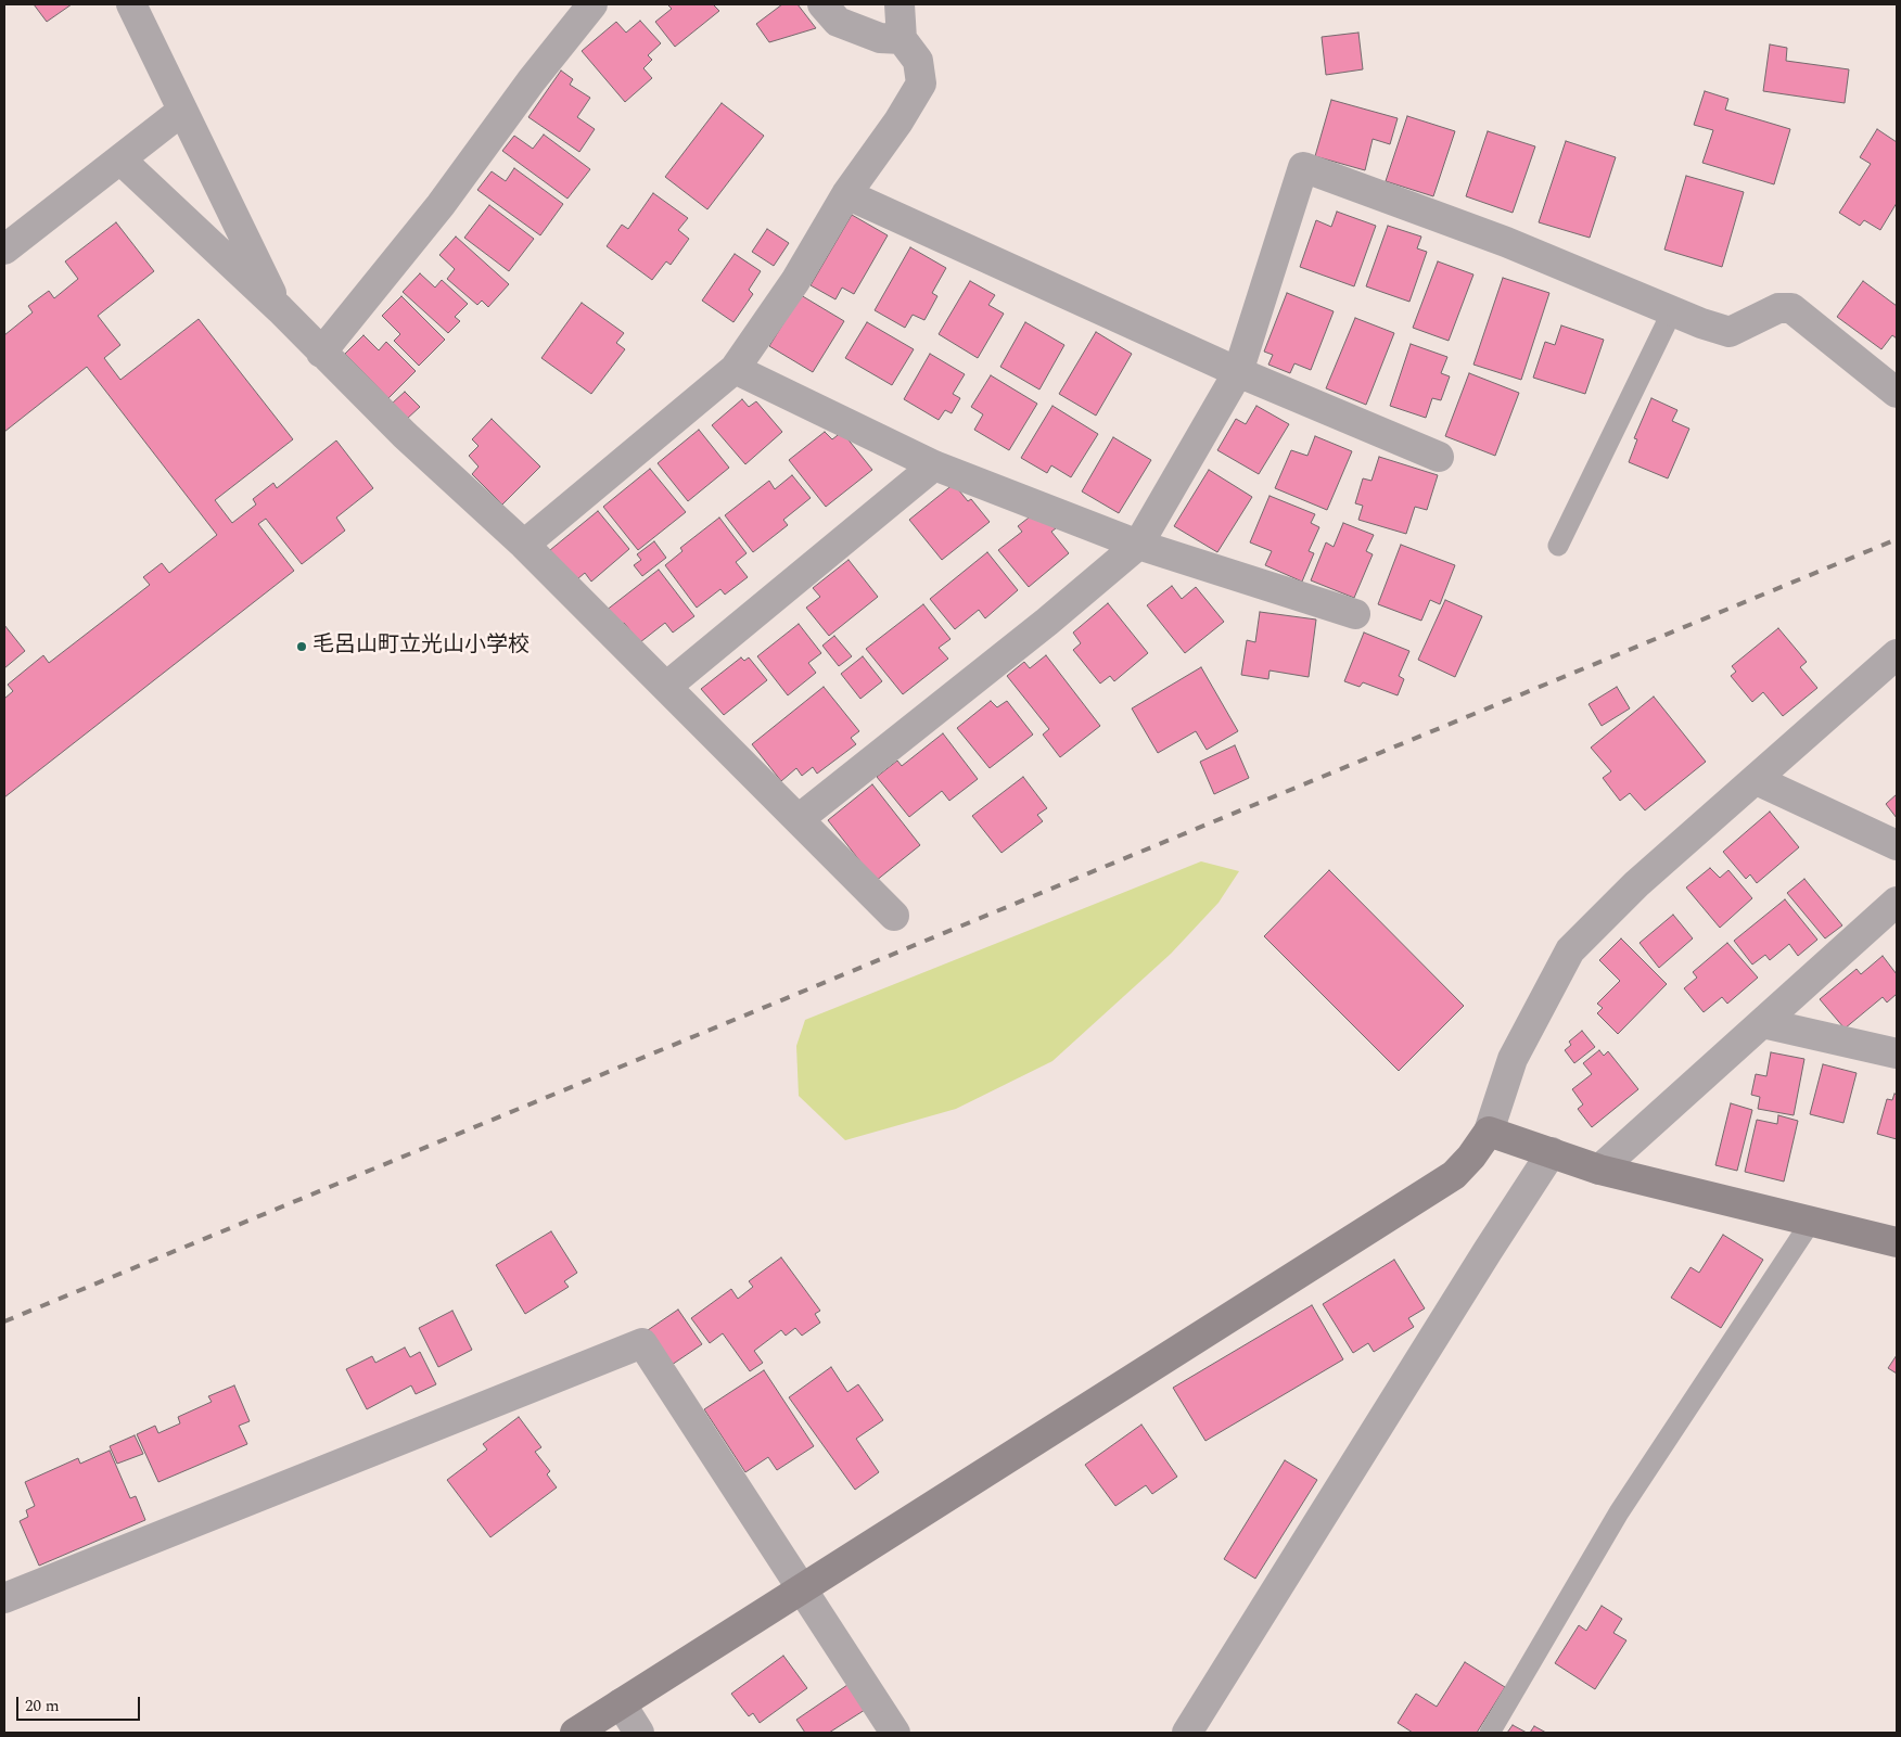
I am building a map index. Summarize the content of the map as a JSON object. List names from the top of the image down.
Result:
{
  "places": ["毛呂山町立光山小学校"],
  "scale_bar": "20 m"
}
